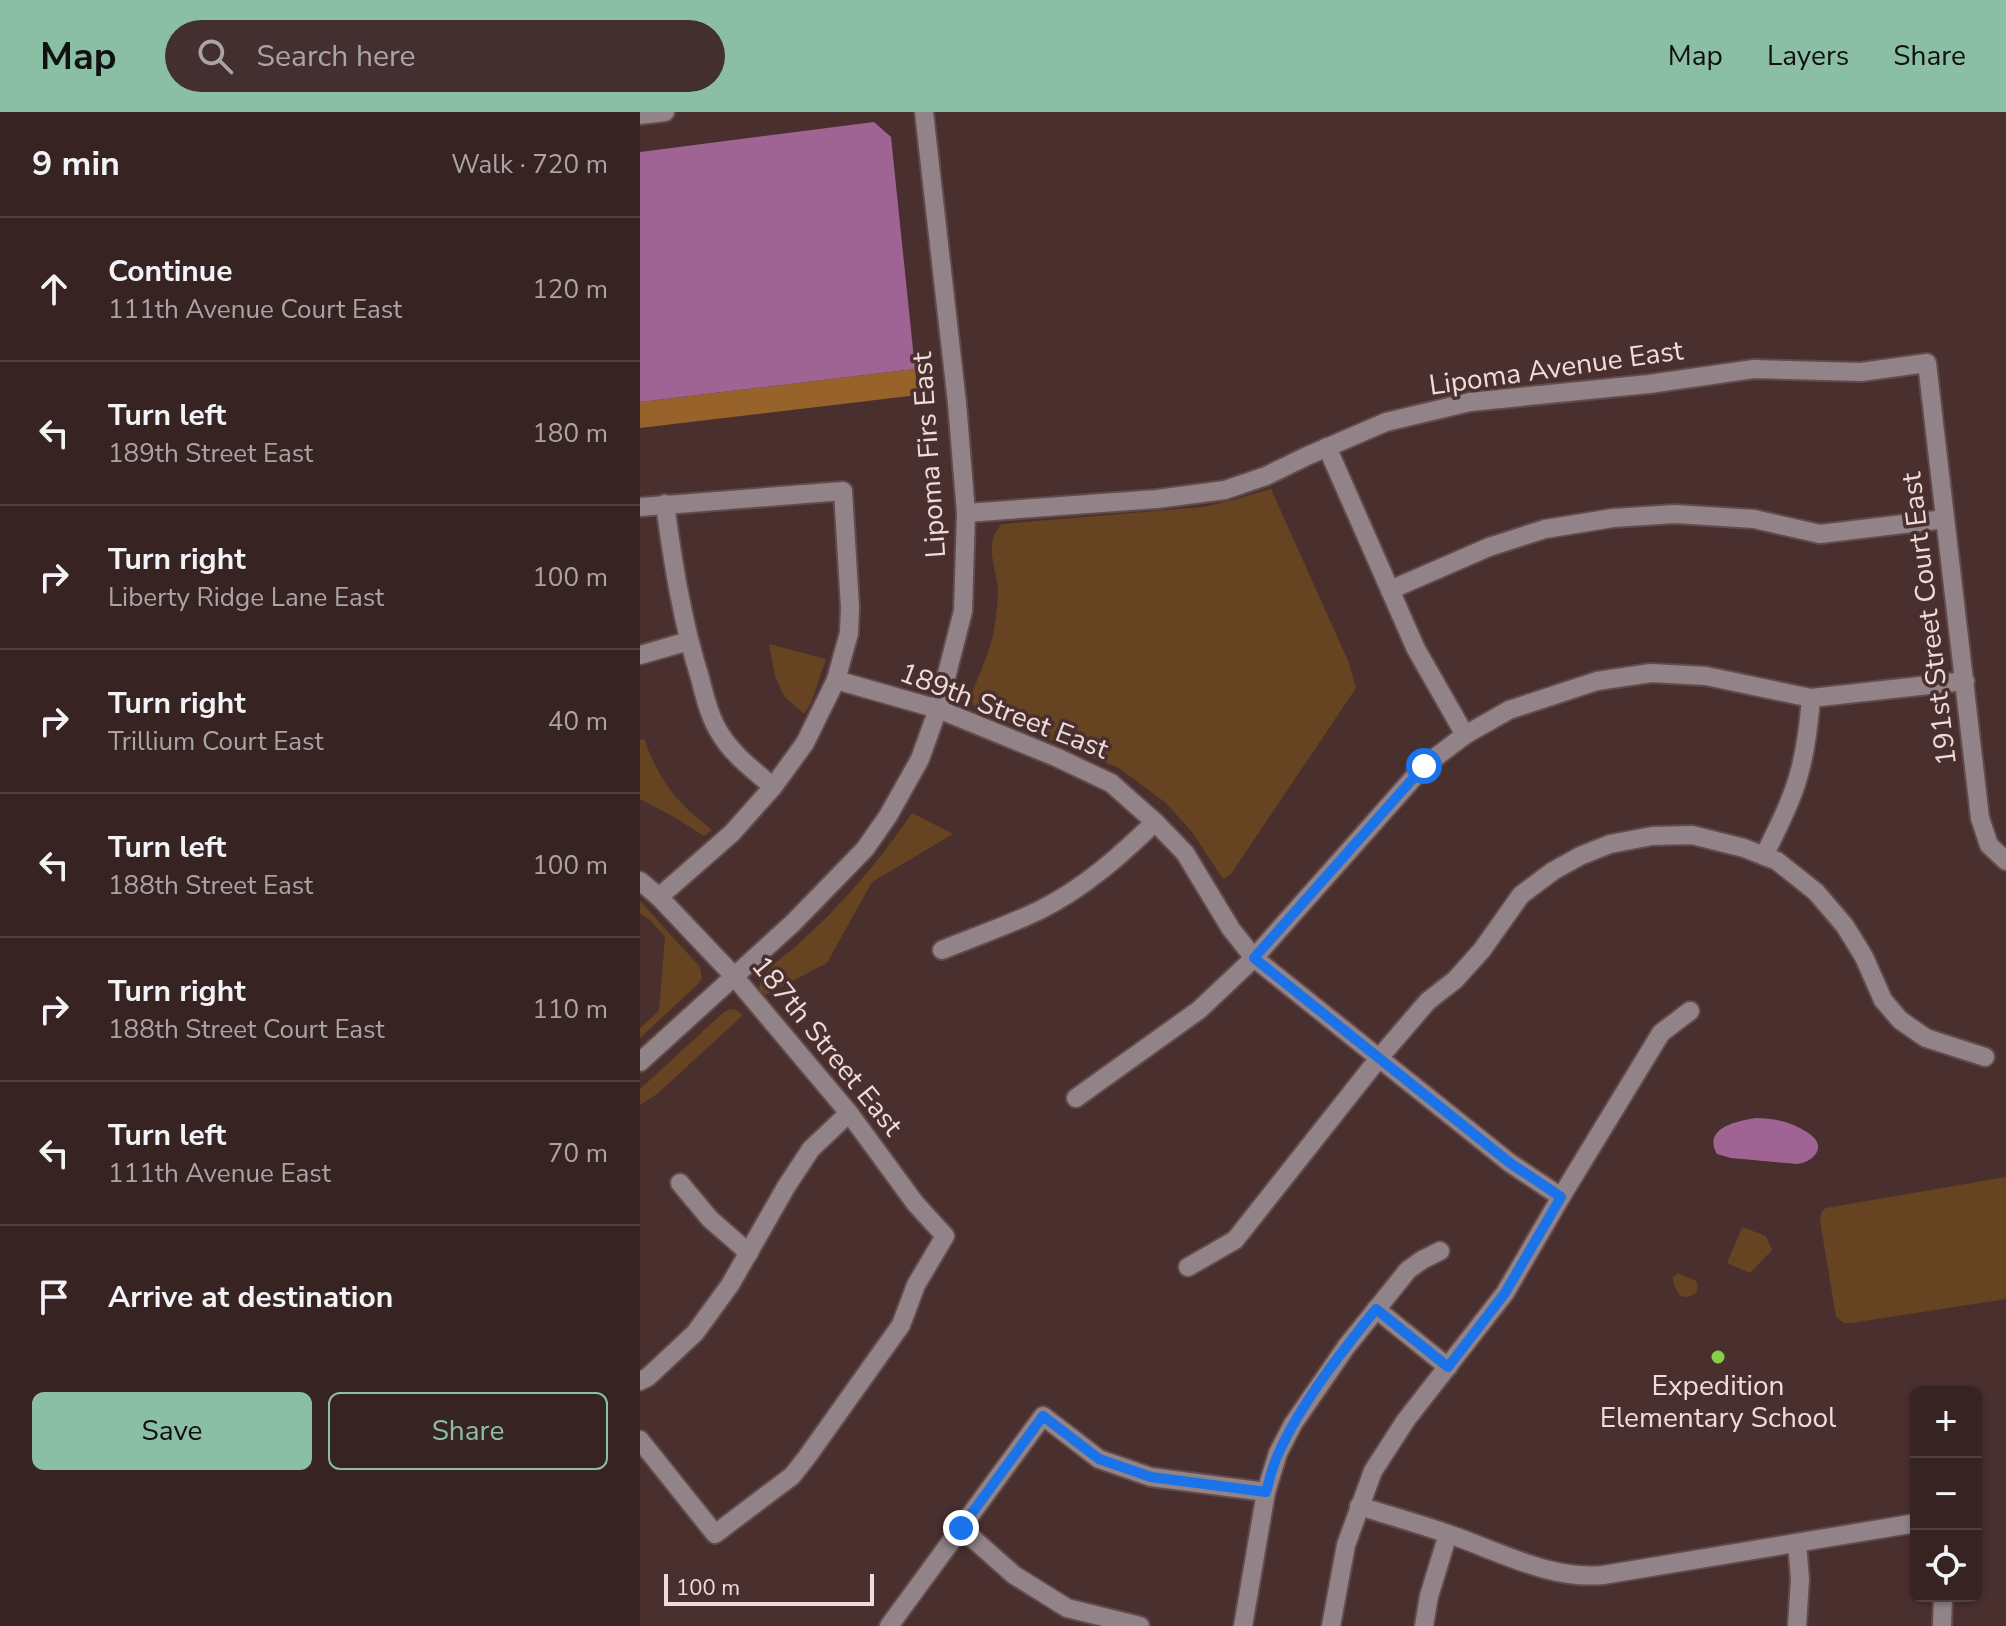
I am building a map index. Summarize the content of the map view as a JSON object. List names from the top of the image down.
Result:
{
  "streets": {
    "street": [
      "Lipoma Avenue East",
      "Lipoma Firs East",
      "191st Street Court East",
      "189th Street East",
      "187th Street East"
    ]
  },
  "crossings": [
    ["Lipoma Avenue East", "Lipoma Firs East"],
    ["Lipoma Avenue East", "191st Street Court East"],
    ["Lipoma Firs East", "189th Street East"],
    ["Lipoma Firs East", "187th Street East"]
  ],
  "places": ["Expedition Elementary School"],
  "scale_bar": "100 m",
  "page": {
    "header": "Map",
    "search": "Search here",
    "nav": ["Map", "Layers", "Share"],
    "heading": ["9 min", "Walk · 720 m"],
    "list": [
      ["Continue", "111th Avenue Court East", "120 m"],
      ["Turn left", "189th Street East", "180 m"],
      ["Turn right", "Liberty Ridge Lane East", "100 m"],
      ["Turn right", "Trillium Court East", "40 m"],
      ["Turn left", "188th Street East", "100 m"],
      ["Turn right", "188th Street Court East", "110 m"],
      ["Turn left", "111th Avenue East", "70 m"],
      "Arrive at destination"
    ],
    "buttons": ["Save", "Share"],
    "map_buttons": ["+", "−"],
    "scale": "100 m"
  }
}
